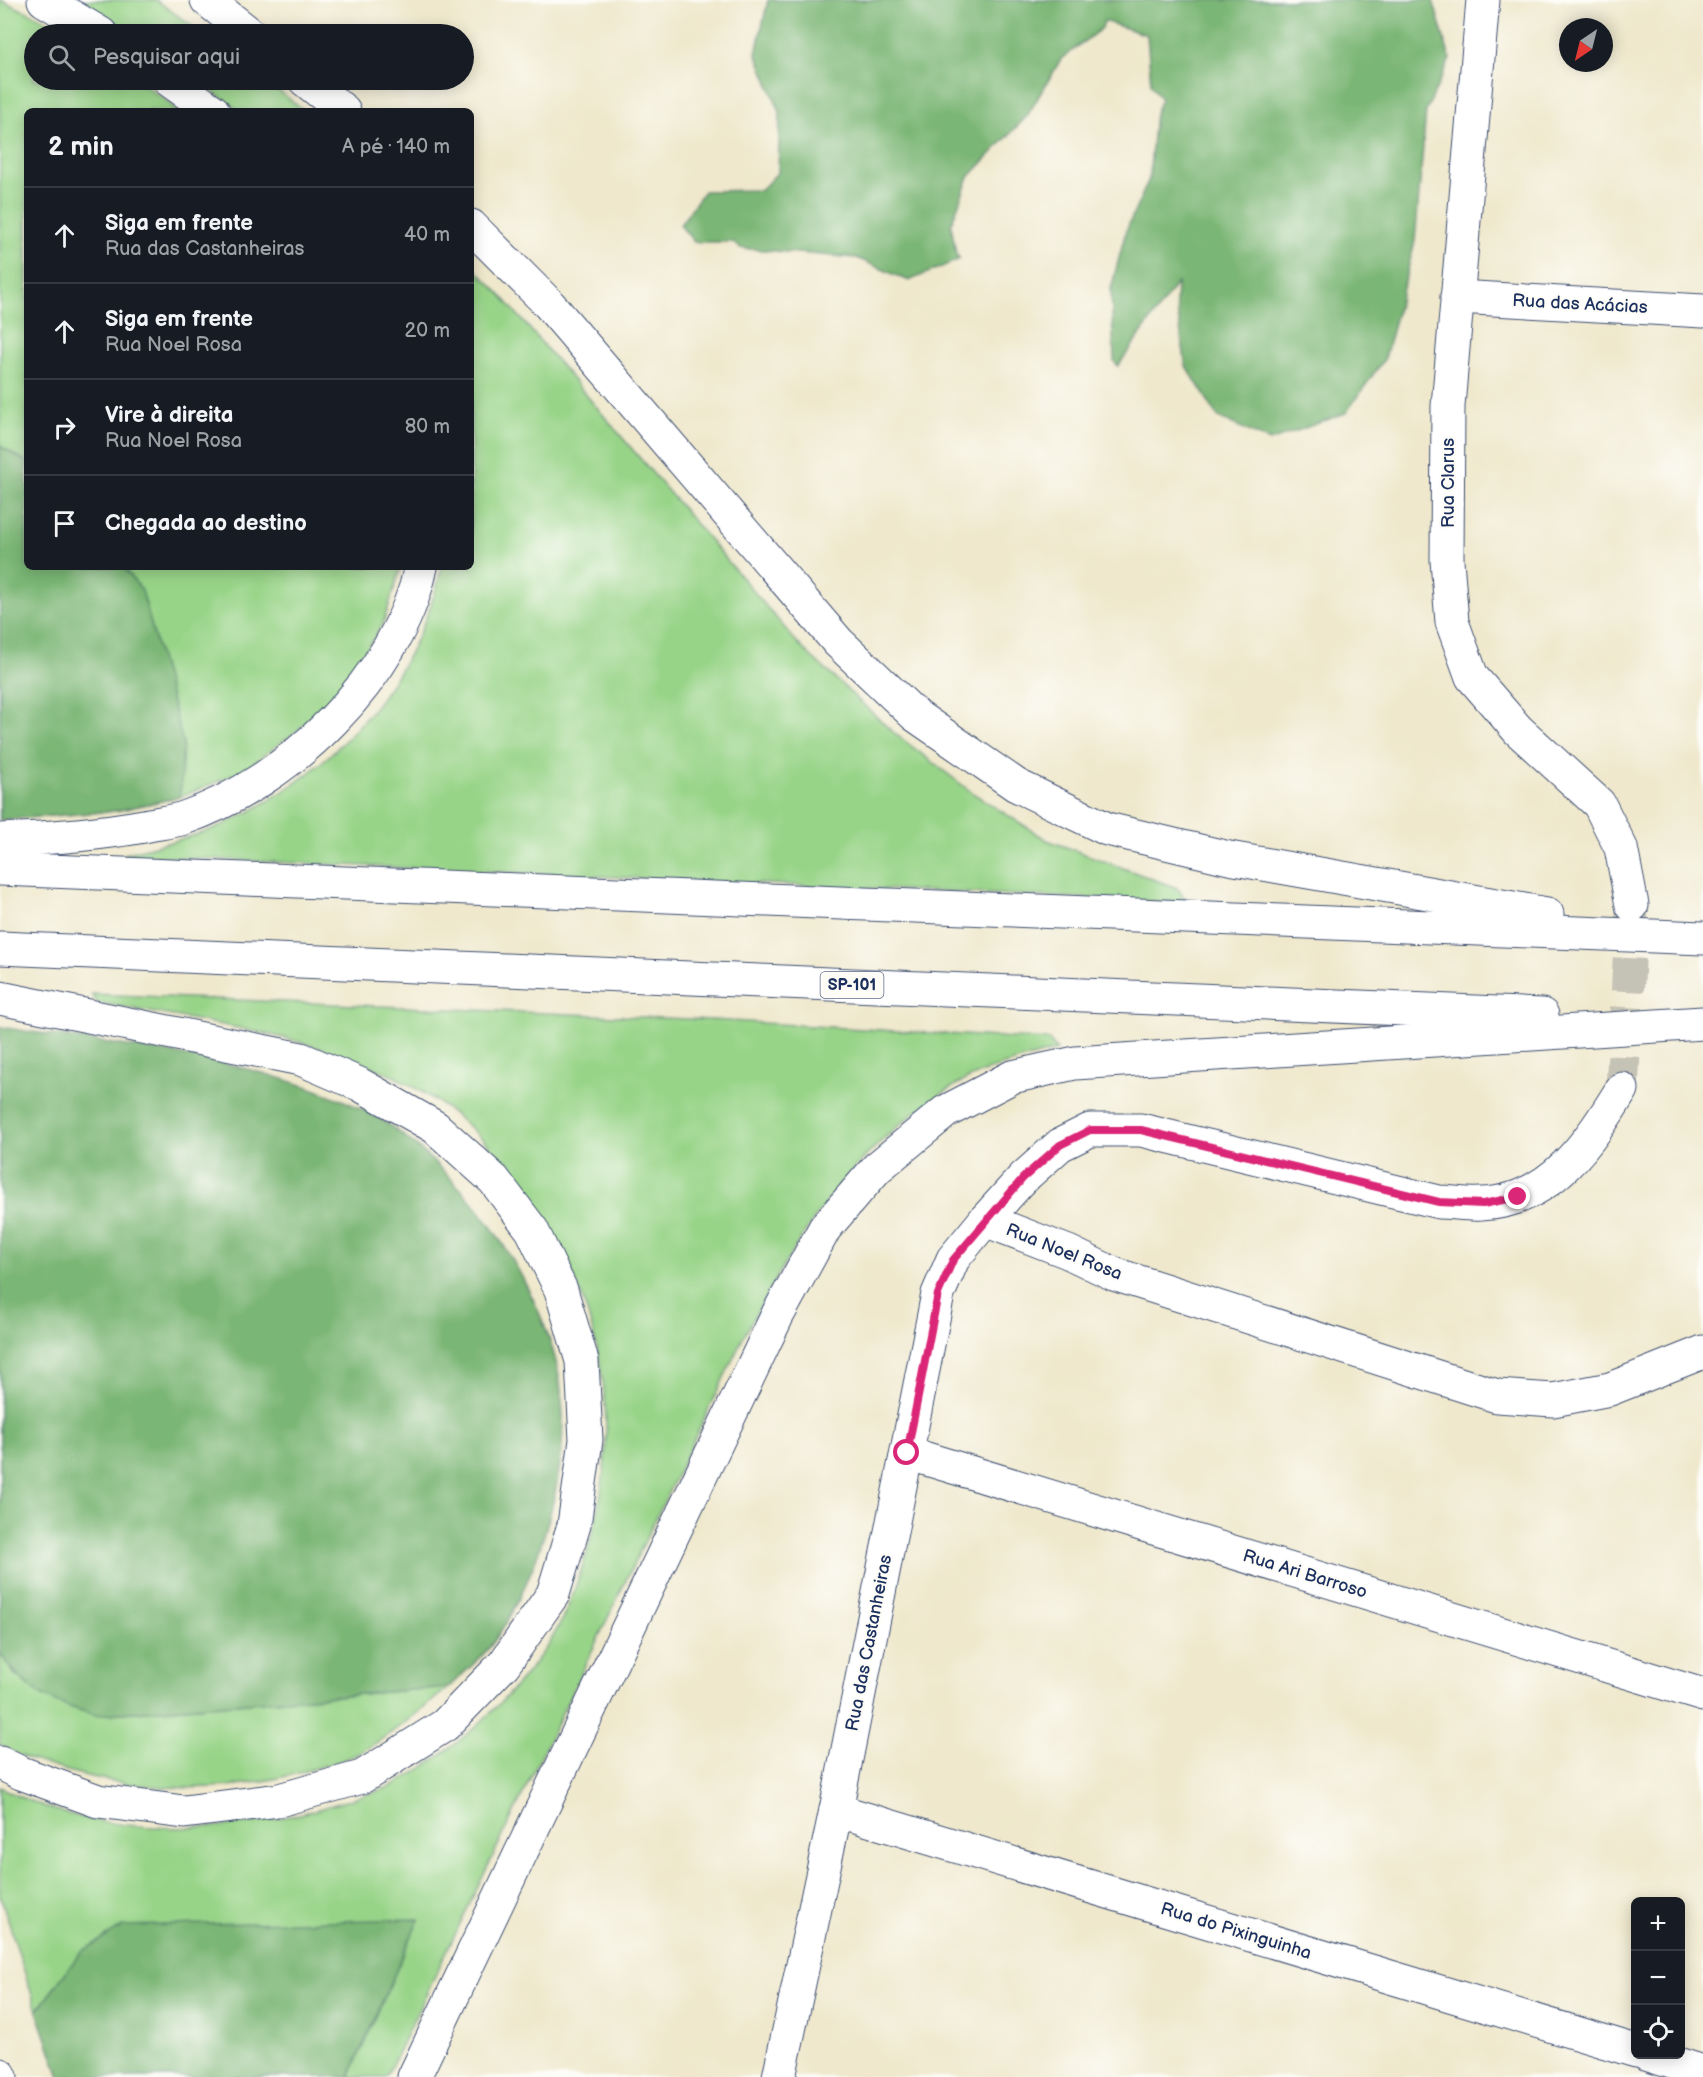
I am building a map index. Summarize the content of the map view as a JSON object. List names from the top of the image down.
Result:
{
  "streets": {
    "main road": [
      "Rua das Acácias",
      "Rua Clarus",
      "SP-101",
      "Rua Noel Rosa",
      "Rua Ari Barroso",
      "Rua das Castanheiras",
      "Rua do Pixinguinha"
    ]
  },
  "crossings": [
    ["Rua das Acácias", "Rua Clarus"],
    ["Rua Noel Rosa", "Rua das Castanheiras"],
    ["Rua Ari Barroso", "Rua das Castanheiras"],
    ["Rua das Castanheiras", "Rua do Pixinguinha"]
  ],
  "north": "bottom left",
  "page": {
    "search": "Pesquisar aqui",
    "heading": ["2 min", "A pé · 140 m"],
    "list": [
      ["Siga em frente", "Rua das Castanheiras", "40 m"],
      ["Siga em frente", "Rua Noel Rosa", "20 m"],
      ["Vire à direita", "Rua Noel Rosa", "80 m"],
      "Chegada ao destino"
    ],
    "map_buttons": ["+", "−"]
  }
}
